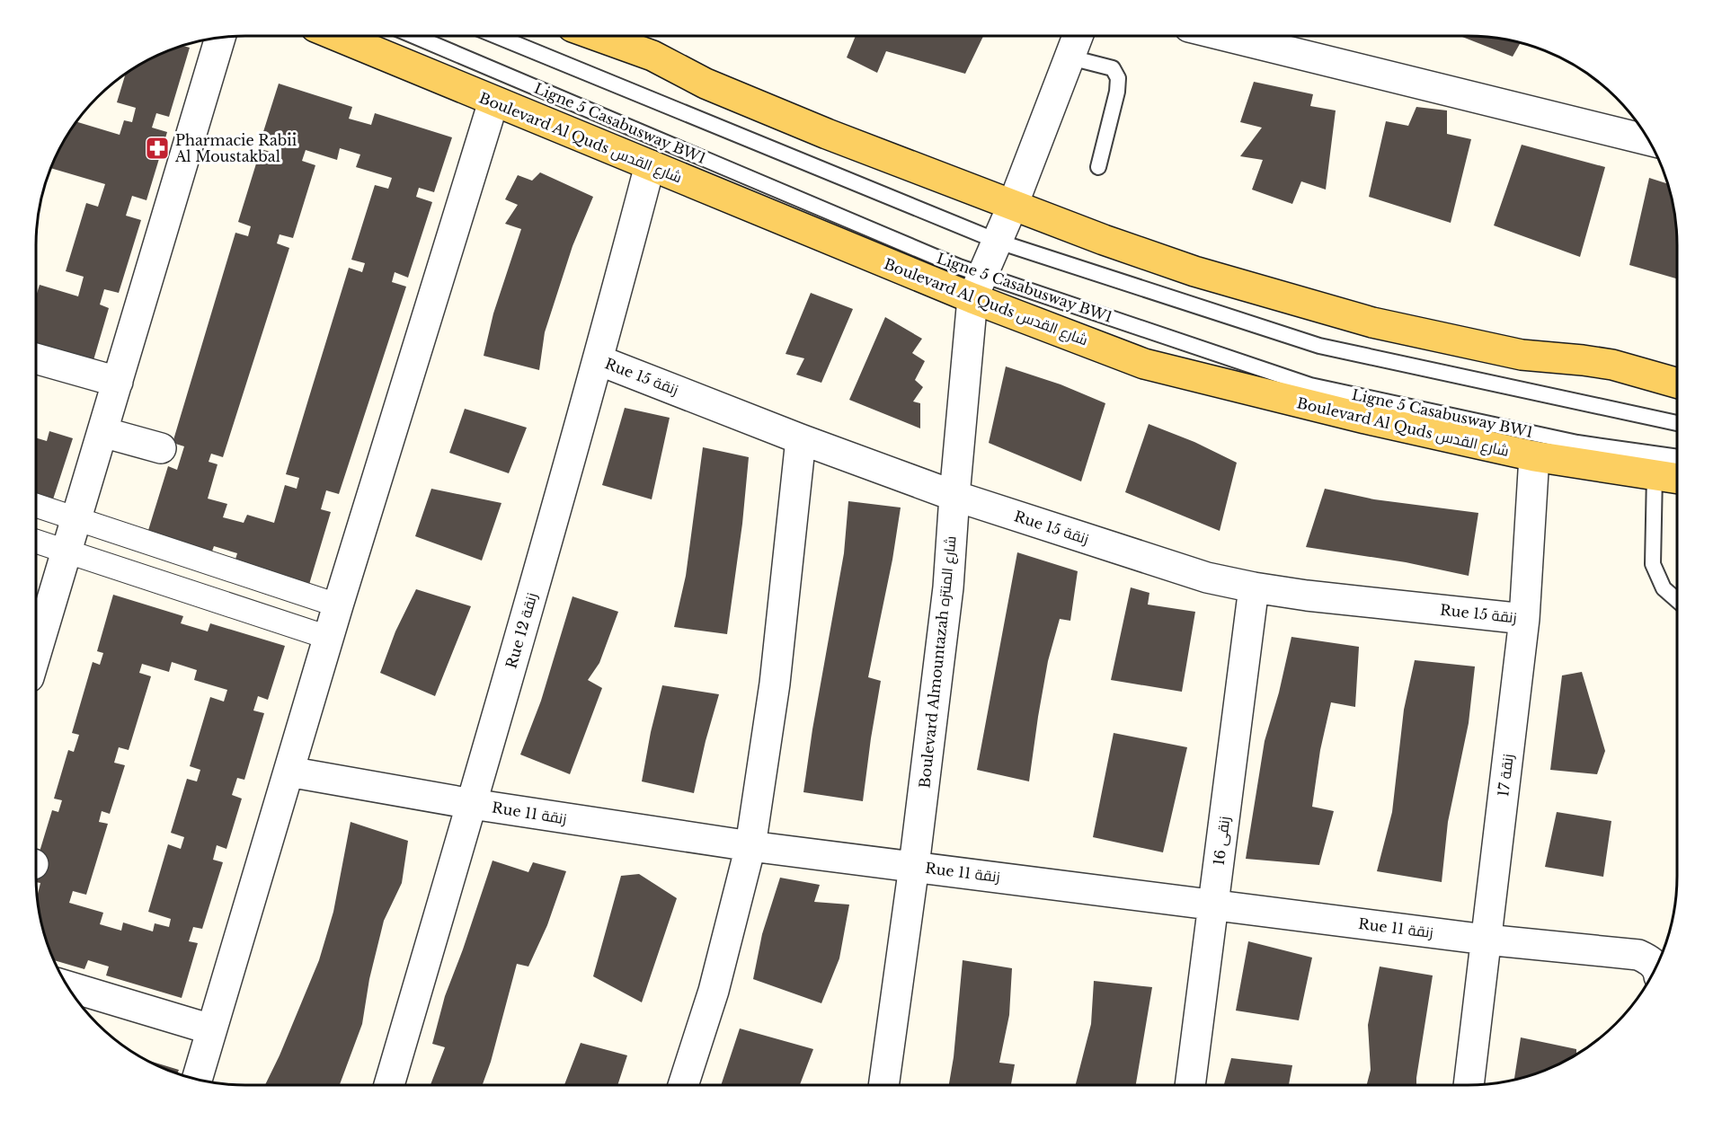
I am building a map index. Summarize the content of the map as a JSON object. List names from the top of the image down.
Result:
{
  "streets": {
    "main road": ["Boulevard Al Quds شارع القدس"],
    "street": [
      "Rue 15 زنقة",
      "Rue 12 زنقة",
      "Boulevard Almountazah شارع المنتزه",
      "زنقة 17",
      "Rue 11 زنقة",
      "زنقى 16"
    ],
    "lane": ["Ligne 5 Casabusway BW1"]
  },
  "crossings": [
    ["Ligne 5 Casabusway BW1", "Boulevard Al Quds شارع القدس"],
    ["Ligne 5 Casabusway BW1", "Boulevard Almountazah شارع المنتزه"],
    ["Boulevard Al Quds شارع القدس", "Rue 12 زنقة"],
    ["Boulevard Al Quds شارع القدس", "Boulevard Almountazah شارع المنتزه"],
    ["Boulevard Al Quds شارع القدس", "زنقة 17"],
    ["Rue 15 زنقة", "Rue 12 زنقة"],
    ["Rue 15 زنقة", "Boulevard Almountazah شارع المنتزه"],
    ["Rue 15 زنقة", "زنقة 17"],
    ["Rue 15 زنقة", "زنقى 16"],
    ["Rue 12 زنقة", "Rue 11 زنقة"],
    ["Boulevard Almountazah شارع المنتزه", "Rue 11 زنقة"],
    ["زنقة 17", "Rue 11 زنقة"],
    ["Rue 11 زنقة", "زنقى 16"]
  ],
  "places": {
    "pharmacy": ["Pharmacie Rabii Al Moustakbal"]
  }
}
